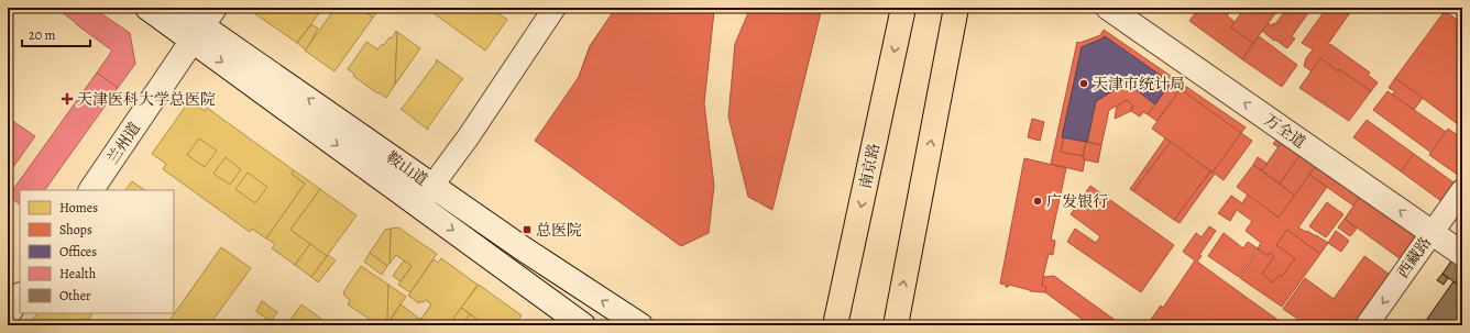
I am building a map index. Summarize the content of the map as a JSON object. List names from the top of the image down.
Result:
{
  "streets": {
    "main road": [
      "万全道",
      "兰州道",
      "南京路",
      "鞍山道"
    ],
    "street": ["西藏路"]
  },
  "crossings": [
    ["万全道", "西藏路"],
    ["兰州道", "鞍山道"]
  ],
  "one_way": ["万全道", "西藏路"],
  "places": {
    "other": ["天津市统计局", "广发银行"],
    "health": ["天津医科大学总医院"],
    "transit": ["总医院"]
  },
  "legend": [
    "Homes",
    "Shops",
    "Offices",
    "Health",
    "Other"
  ],
  "scale_bar": "20 m"
}
